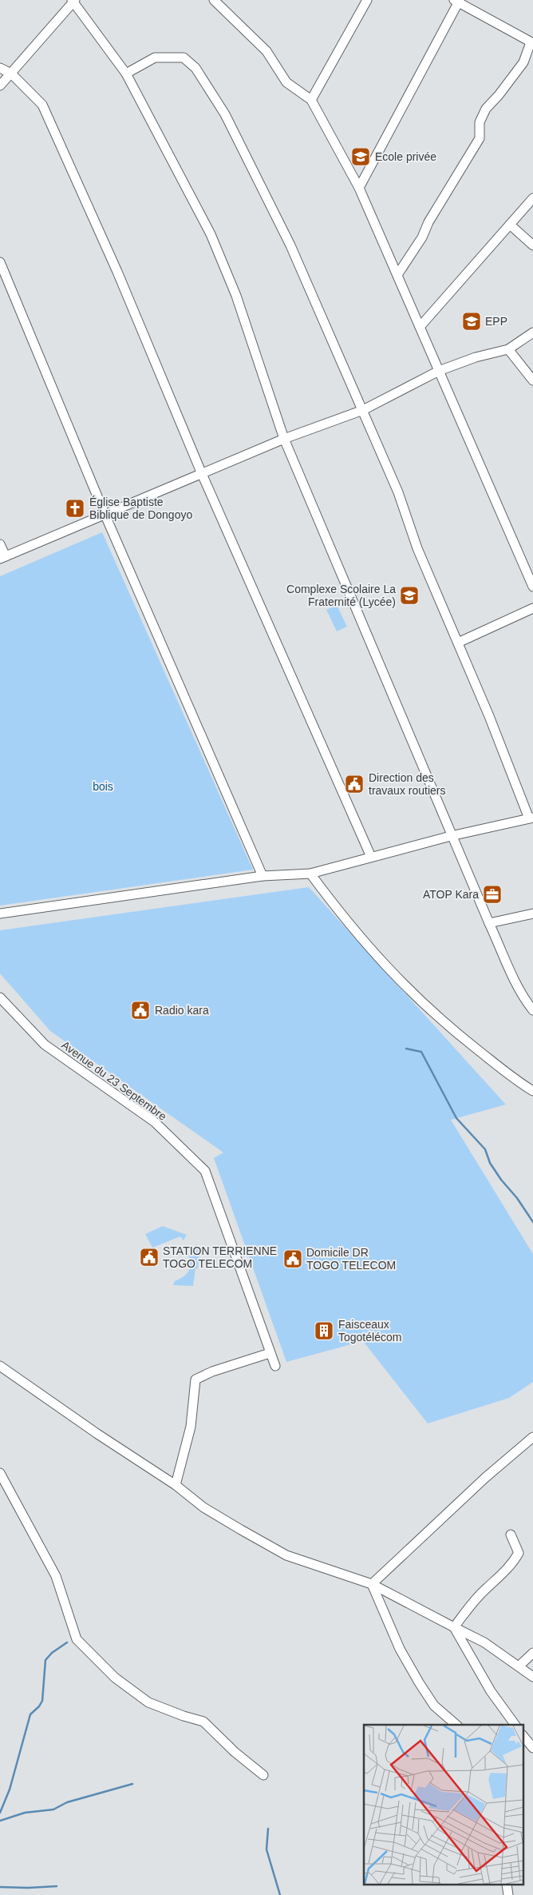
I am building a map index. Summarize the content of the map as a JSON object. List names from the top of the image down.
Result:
{
  "streets": {
    "street": ["Avenue du 23 Septembre"]
  },
  "parks": ["bois"],
  "places": {
    "school or university": ["Ecole privée", "EPP", "Complexe Scolaire La Fraternité (Lycée)"],
    "church": ["Église Baptiste Biblique de Dongoyo"],
    "public building": [
      "Direction des travaux routiers",
      "Radio kara",
      "STATION TERRIENNE TOGO TELECOM",
      "Domicile DR TOGO TELECOM"
    ],
    "office": ["ATOP Kara"],
    "building": ["Faisceaux Togotélécom"]
  }
}
